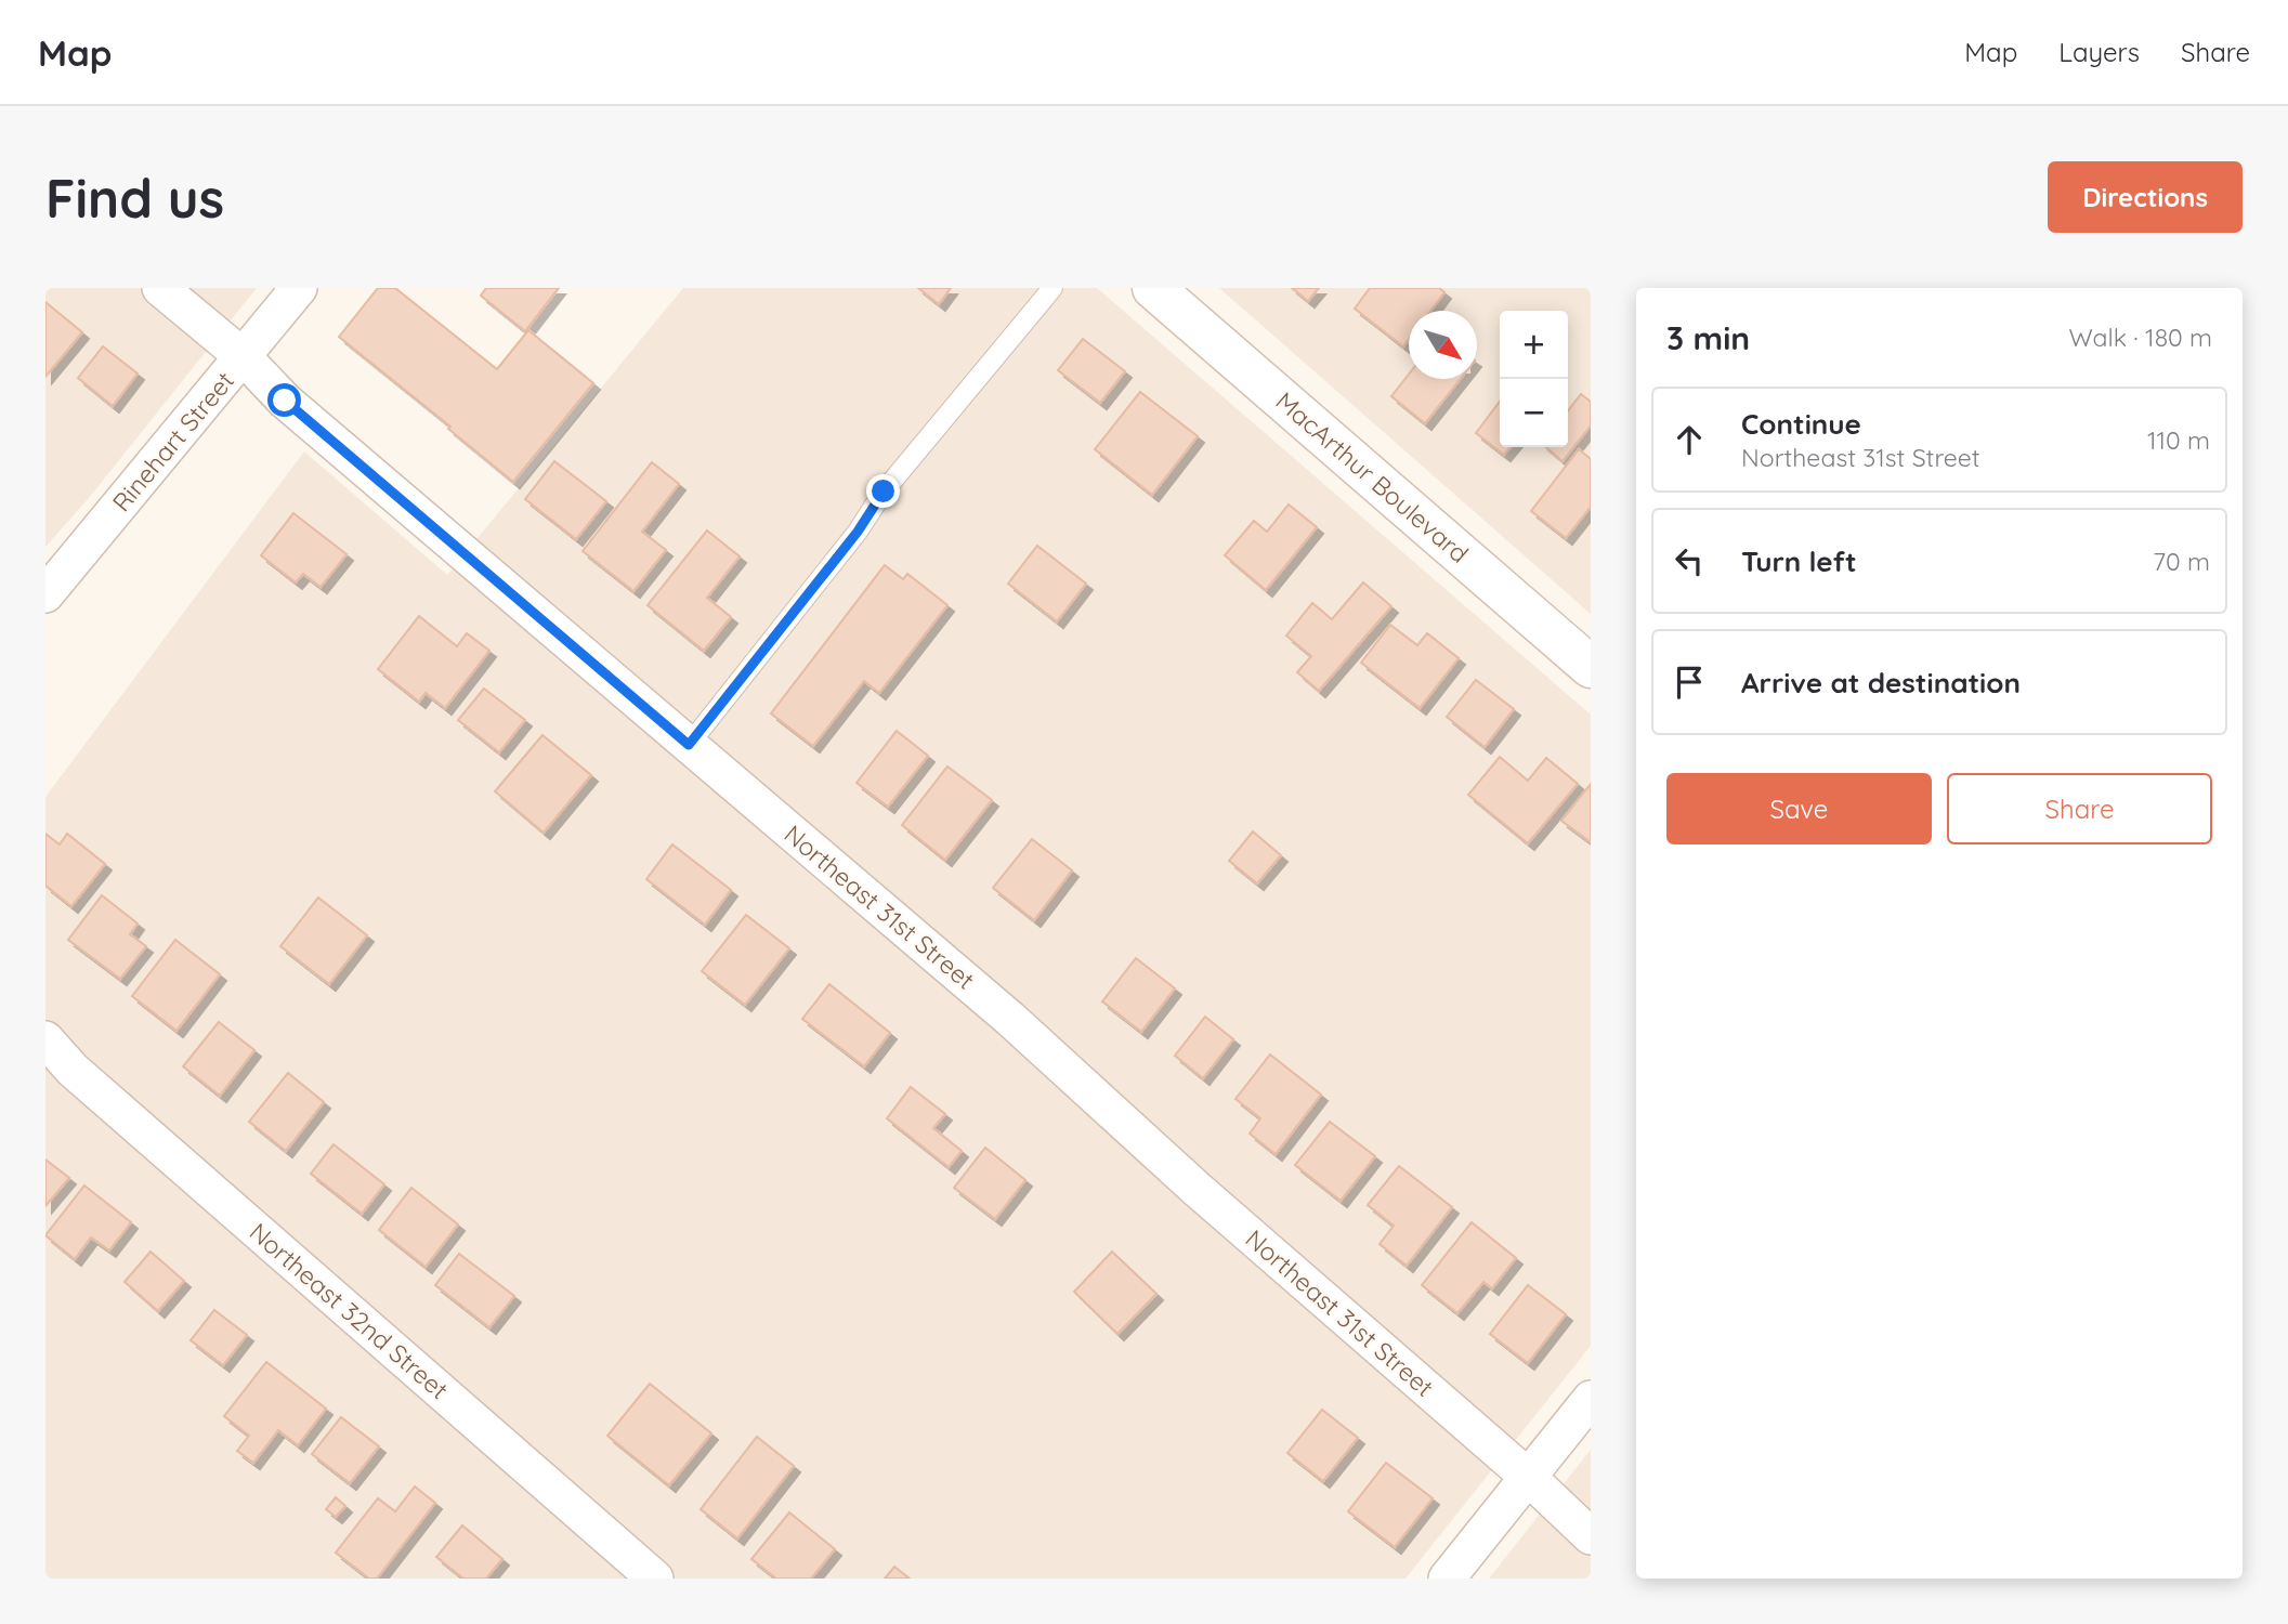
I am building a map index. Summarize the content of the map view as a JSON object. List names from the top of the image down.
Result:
{
  "streets": {
    "main road": ["MacArthur Boulevard"],
    "street": ["Rinehart Street", "Northeast 31st Street", "Northeast 32nd Street"]
  },
  "crossings": [
    ["Rinehart Street", "Northeast 31st Street"]
  ],
  "north": "bottom right",
  "page": {
    "header": "Map",
    "nav": ["Map", "Layers", "Share"],
    "buttons": [
      "Directions",
      ["Save", "Share"]
    ],
    "title": "Find us",
    "heading": ["3 min", "Walk · 180 m"],
    "map_buttons": ["+", "−"],
    "list": [
      ["Continue", "Northeast 31st Street", "110 m"],
      ["Turn left", "70 m"],
      "Arrive at destination"
    ]
  }
}
